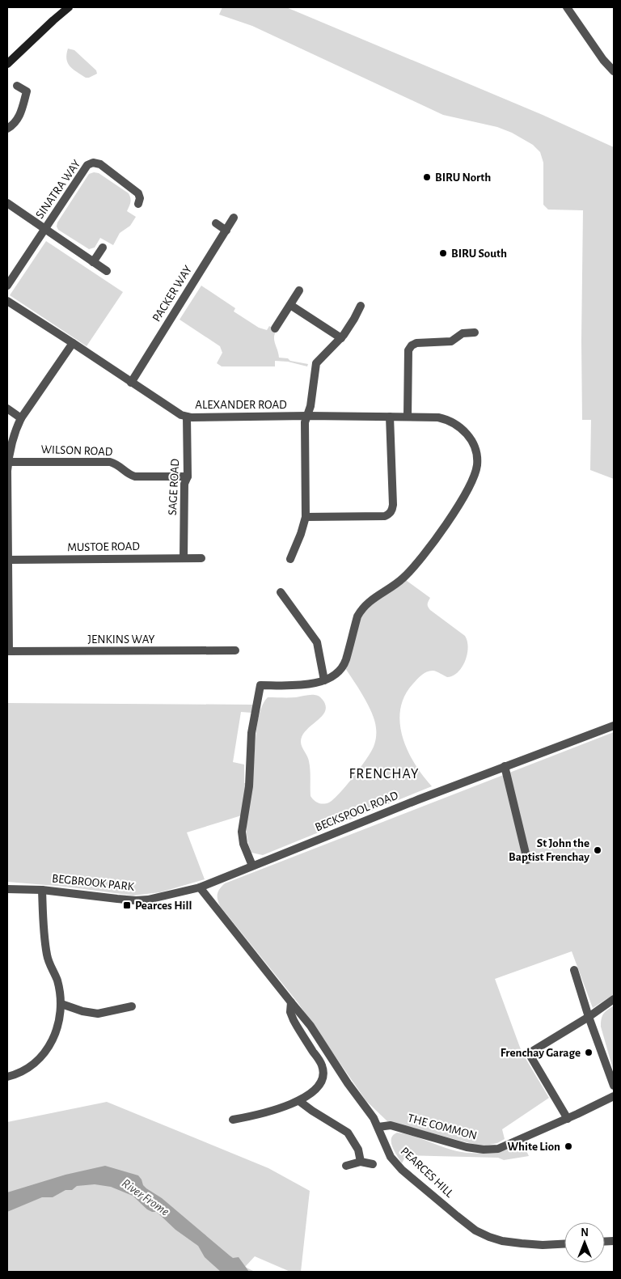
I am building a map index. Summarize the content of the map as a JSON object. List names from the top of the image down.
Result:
{
  "streets": {
    "street": [
      "SINATRA WAY",
      "PACKER WAY",
      "ALEXANDER ROAD",
      "WILSON ROAD",
      "SAGE ROAD",
      "MUSTOE ROAD",
      "JENKINS WAY",
      "BECKSPOOL ROAD",
      "BEGBROOK PARK",
      "THE COMMON",
      "PEARCES HILL"
    ]
  },
  "crossings": [
    ["PACKER WAY", "ALEXANDER ROAD"],
    ["ALEXANDER ROAD", "SAGE ROAD"],
    ["WILSON ROAD", "SAGE ROAD"],
    ["SAGE ROAD", "MUSTOE ROAD"],
    ["BECKSPOOL ROAD", "BEGBROOK PARK"],
    ["BECKSPOOL ROAD", "PEARCES HILL"],
    ["BEGBROOK PARK", "PEARCES HILL"],
    ["THE COMMON", "PEARCES HILL"]
  ],
  "districts": ["FRENCHAY"],
  "water": ["River Frome"],
  "places": {
    "other": [
      "BIRU North",
      "BIRU South",
      "St John the Baptist Frenchay",
      "Frenchay Garage",
      "White Lion"
    ],
    "transit": ["Pearces Hill"]
  },
  "north": "top"
}
